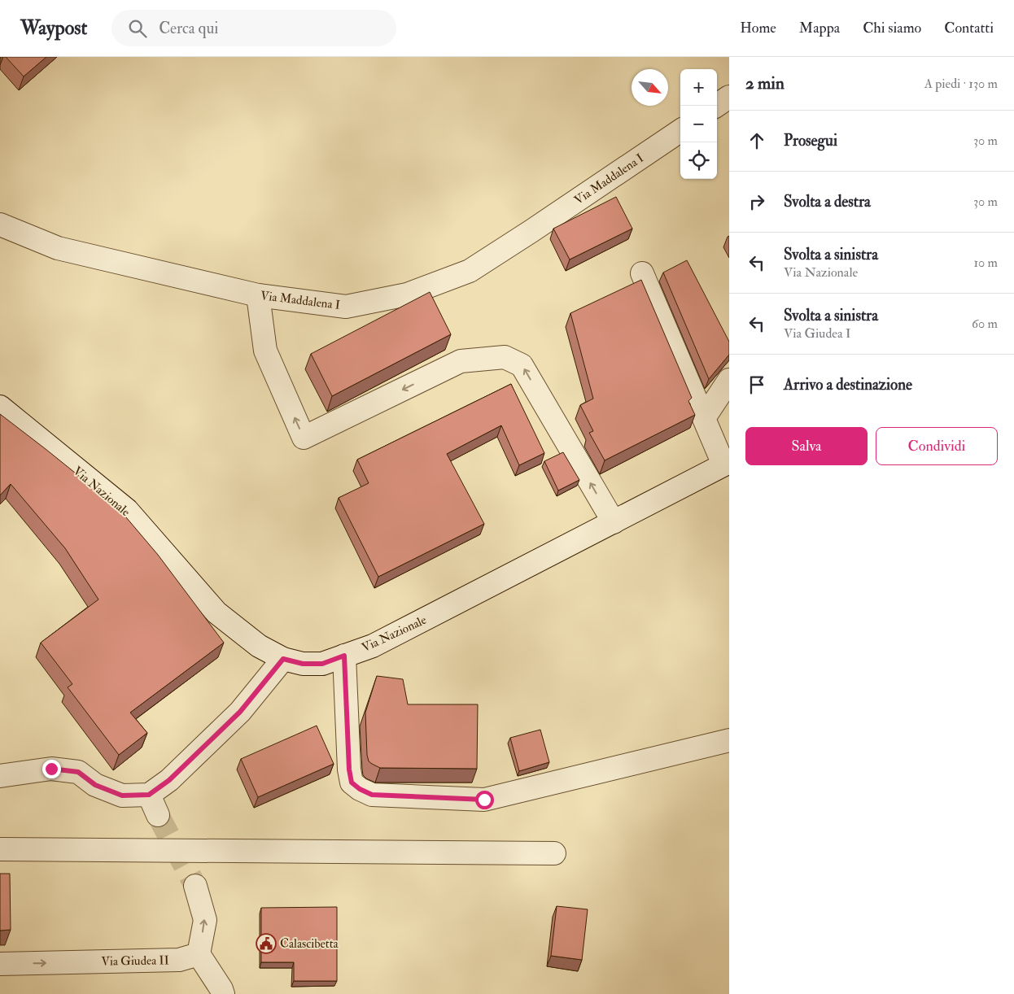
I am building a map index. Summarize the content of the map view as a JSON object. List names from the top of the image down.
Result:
{
  "streets": {
    "street": ["Via Maddalena I", "Via Nazionale", "Via Giudea II"]
  },
  "places": {
    "public building": ["Calascibetta"]
  },
  "north": "bottom right",
  "page": {
    "header": "Waypost",
    "search": "Cerca qui",
    "nav": [
      "Home",
      "Mappa",
      "Chi siamo",
      "Contatti"
    ],
    "heading": ["2 min", "A piedi · 130 m"],
    "map_buttons": ["+", "−"],
    "list": [
      ["Prosegui", "30 m"],
      ["Svolta a destra", "30 m"],
      ["Svolta a sinistra", "Via Nazionale", "10 m"],
      ["Svolta a sinistra", "Via Giudea I", "60 m"],
      "Arrivo a destinazione"
    ],
    "buttons": ["Salva", "Condividi"]
  }
}
